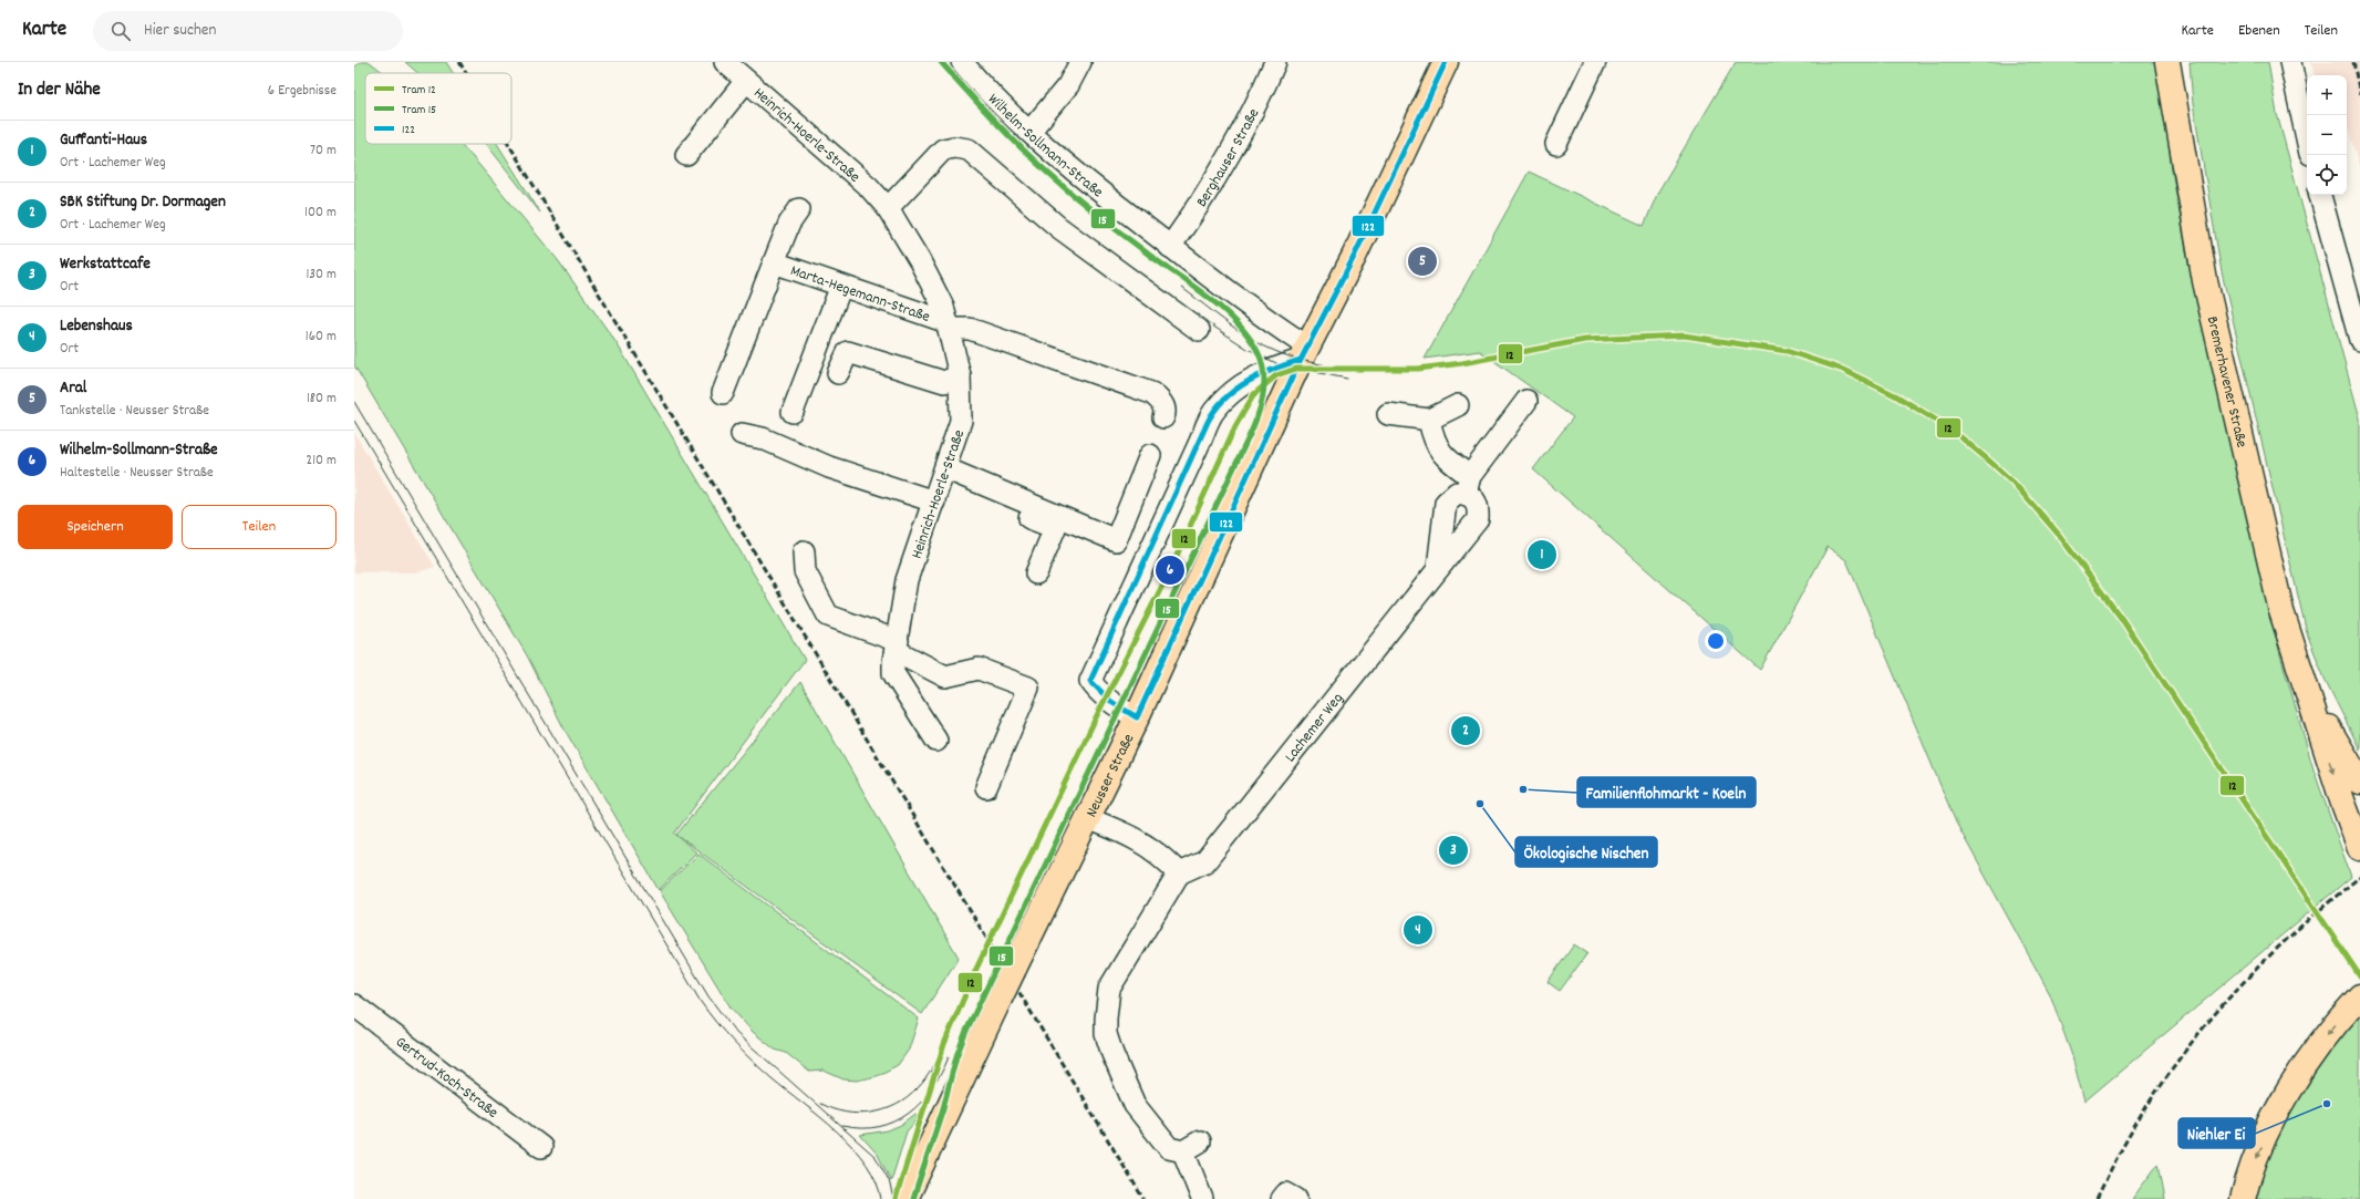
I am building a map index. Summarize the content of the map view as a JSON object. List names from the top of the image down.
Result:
{
  "streets": {
    "main road": ["Bremerhavener Straße", "Neusser Straße"],
    "street": [
      "Heinrich-Hoerle-Straße",
      "Wilhelm-Sollmann-Straße",
      "Berghauser Straße",
      "Marta-Hegemann-Straße",
      "Lachemer Weg",
      "Gertrud-Koch-Straße"
    ]
  },
  "crossings": [
    ["Heinrich-Hoerle-Straße", "Marta-Hegemann-Straße"],
    ["Wilhelm-Sollmann-Straße", "Berghauser Straße"],
    ["Wilhelm-Sollmann-Straße", "Neusser Straße"]
  ],
  "places": ["Familienflohmarkt - Koeln", "Ökologische Nischen", "Niehler Ei"],
  "lines": ["tram line 15", "transit line 122", "tram line 12"],
  "legend": ["Tram 12", "Tram 15", "122"],
  "page": {
    "header": "Karte",
    "search": "Hier suchen",
    "nav": ["Karte", "Ebenen", "Teilen"],
    "heading": ["In der Nähe", "6 Ergebnisse"],
    "map_buttons": ["+", "−"],
    "list": [
      {
        "mark": "1",
        "name": "Guffanti-Haus",
        "note": "Ort · Lachemer Weg",
        "value": "70 m"
      },
      {
        "mark": "2",
        "name": "SBK Stiftung Dr. Dormagen",
        "note": "Ort · Lachemer Weg",
        "value": "100 m"
      },
      {
        "mark": "3",
        "name": "Werkstattcafe",
        "note": "Ort",
        "value": "130 m"
      },
      {
        "mark": "4",
        "name": "Lebenshaus",
        "note": "Ort",
        "value": "160 m"
      },
      {
        "mark": "5",
        "name": "Aral",
        "note": "Tankstelle · Neusser Straße",
        "value": "180 m"
      },
      {
        "mark": "6",
        "name": "Wilhelm-Sollmann-Straße",
        "note": "Haltestelle · Neusser Straße",
        "value": "210 m"
      }
    ],
    "pins": [
      "5",
      "1",
      "6",
      "2",
      "3",
      "4"
    ],
    "buttons": ["Speichern", "Teilen"]
  }
}
